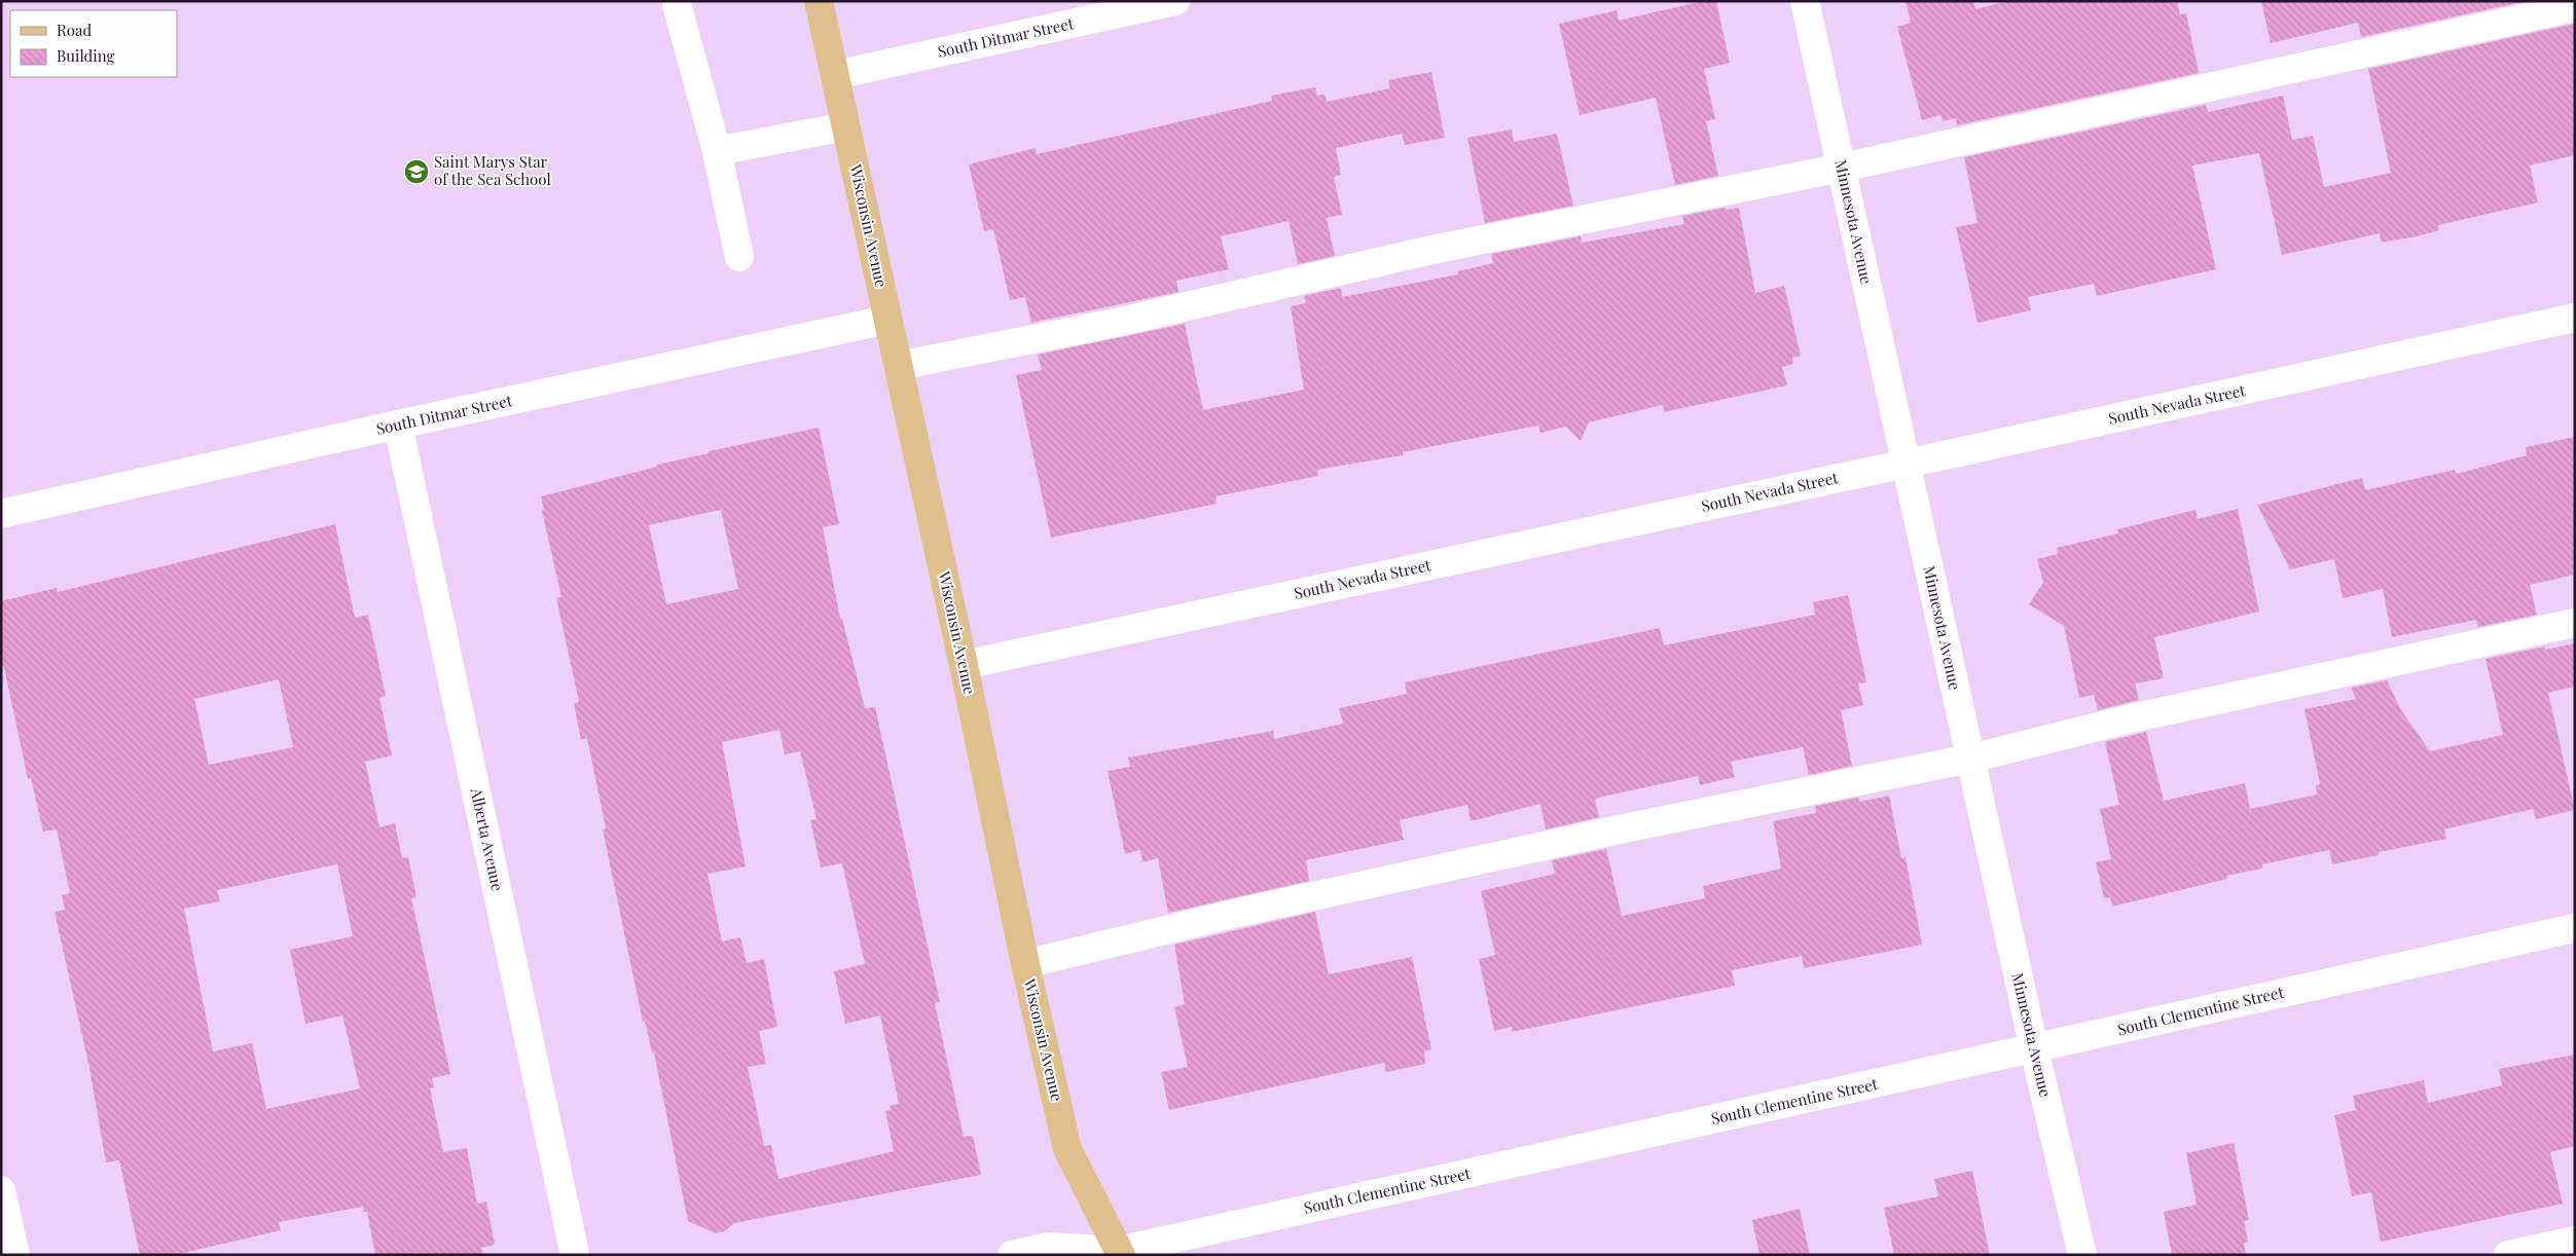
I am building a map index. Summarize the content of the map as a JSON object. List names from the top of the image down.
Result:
{
  "streets": {
    "main road": ["Wisconsin Avenue"],
    "street": [
      "South Ditmar Street",
      "Minnesota Avenue",
      "South Nevada Street",
      "Alberta Avenue",
      "South Clementine Street"
    ]
  },
  "crossings": [
    ["South Ditmar Street", "Wisconsin Avenue"],
    ["South Ditmar Street", "Alberta Avenue"],
    ["Minnesota Avenue", "South Nevada Street"],
    ["Minnesota Avenue", "South Clementine Street"],
    ["Wisconsin Avenue", "South Nevada Street"],
    ["Wisconsin Avenue", "South Clementine Street"]
  ],
  "places": {
    "school or university": ["Saint Marys Star of the Sea School"]
  },
  "legend": ["Road", "Building"]
}
